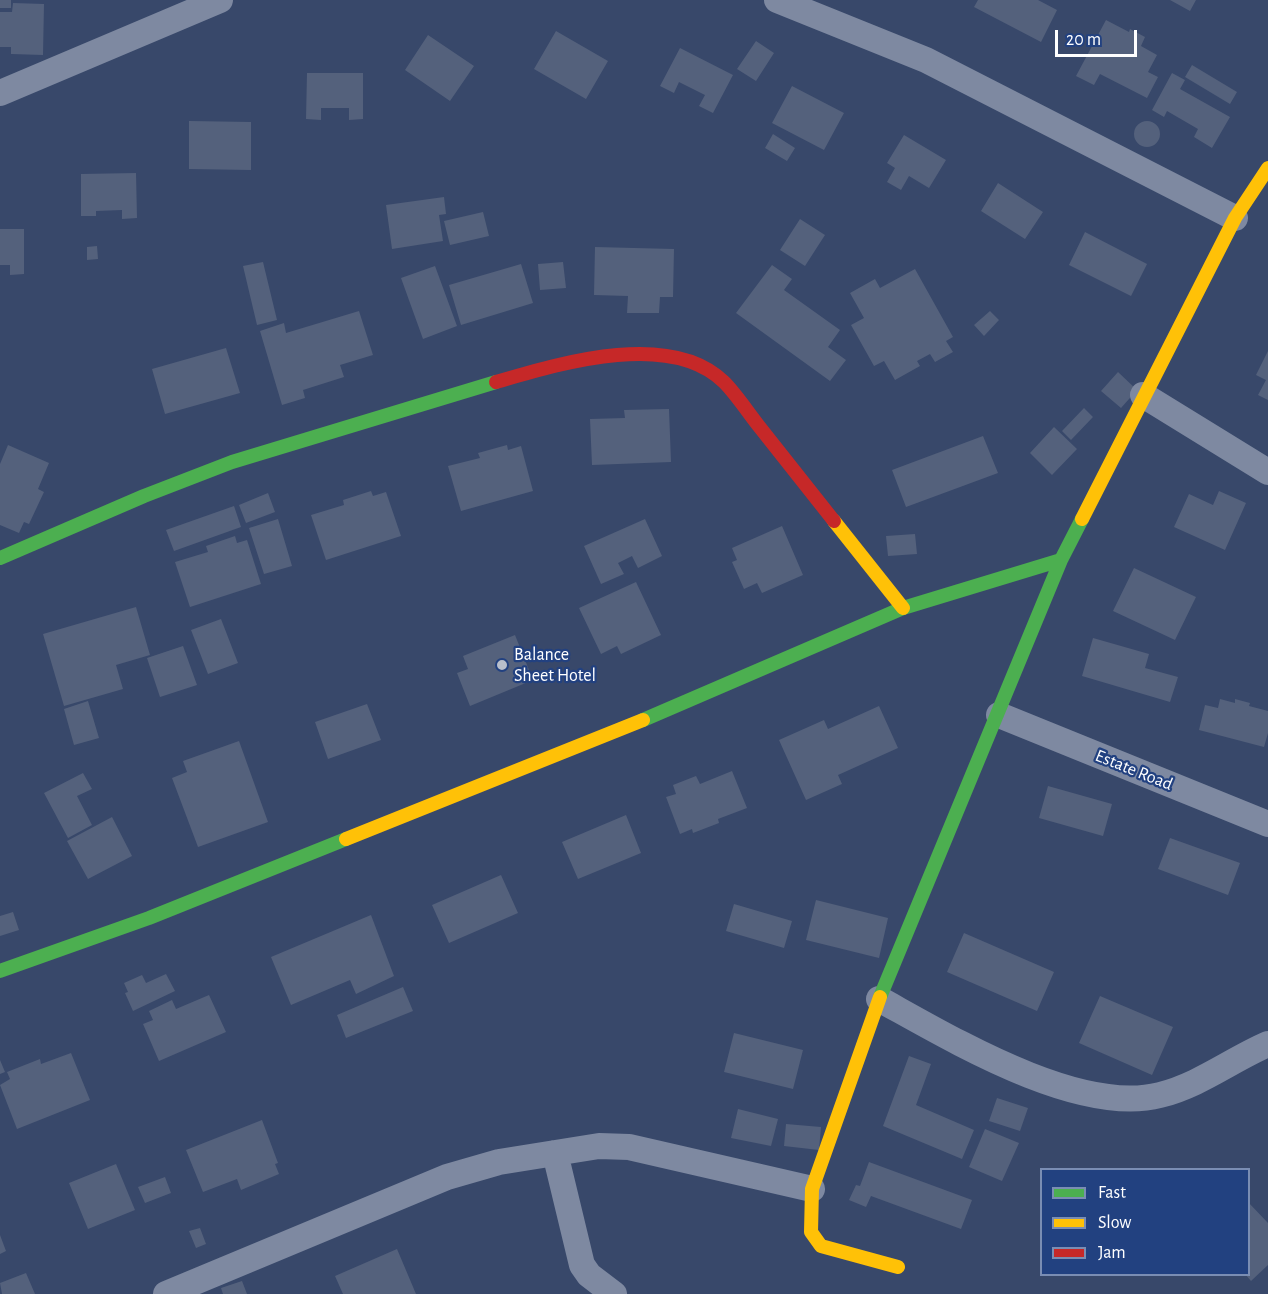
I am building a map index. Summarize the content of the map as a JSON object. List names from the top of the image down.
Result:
{
  "streets": {
    "street": ["Estate Road"]
  },
  "places": ["Balance Sheet Hotel"],
  "legend": ["Fast", "Slow", "Jam"],
  "scale_bar": "20 m"
}
